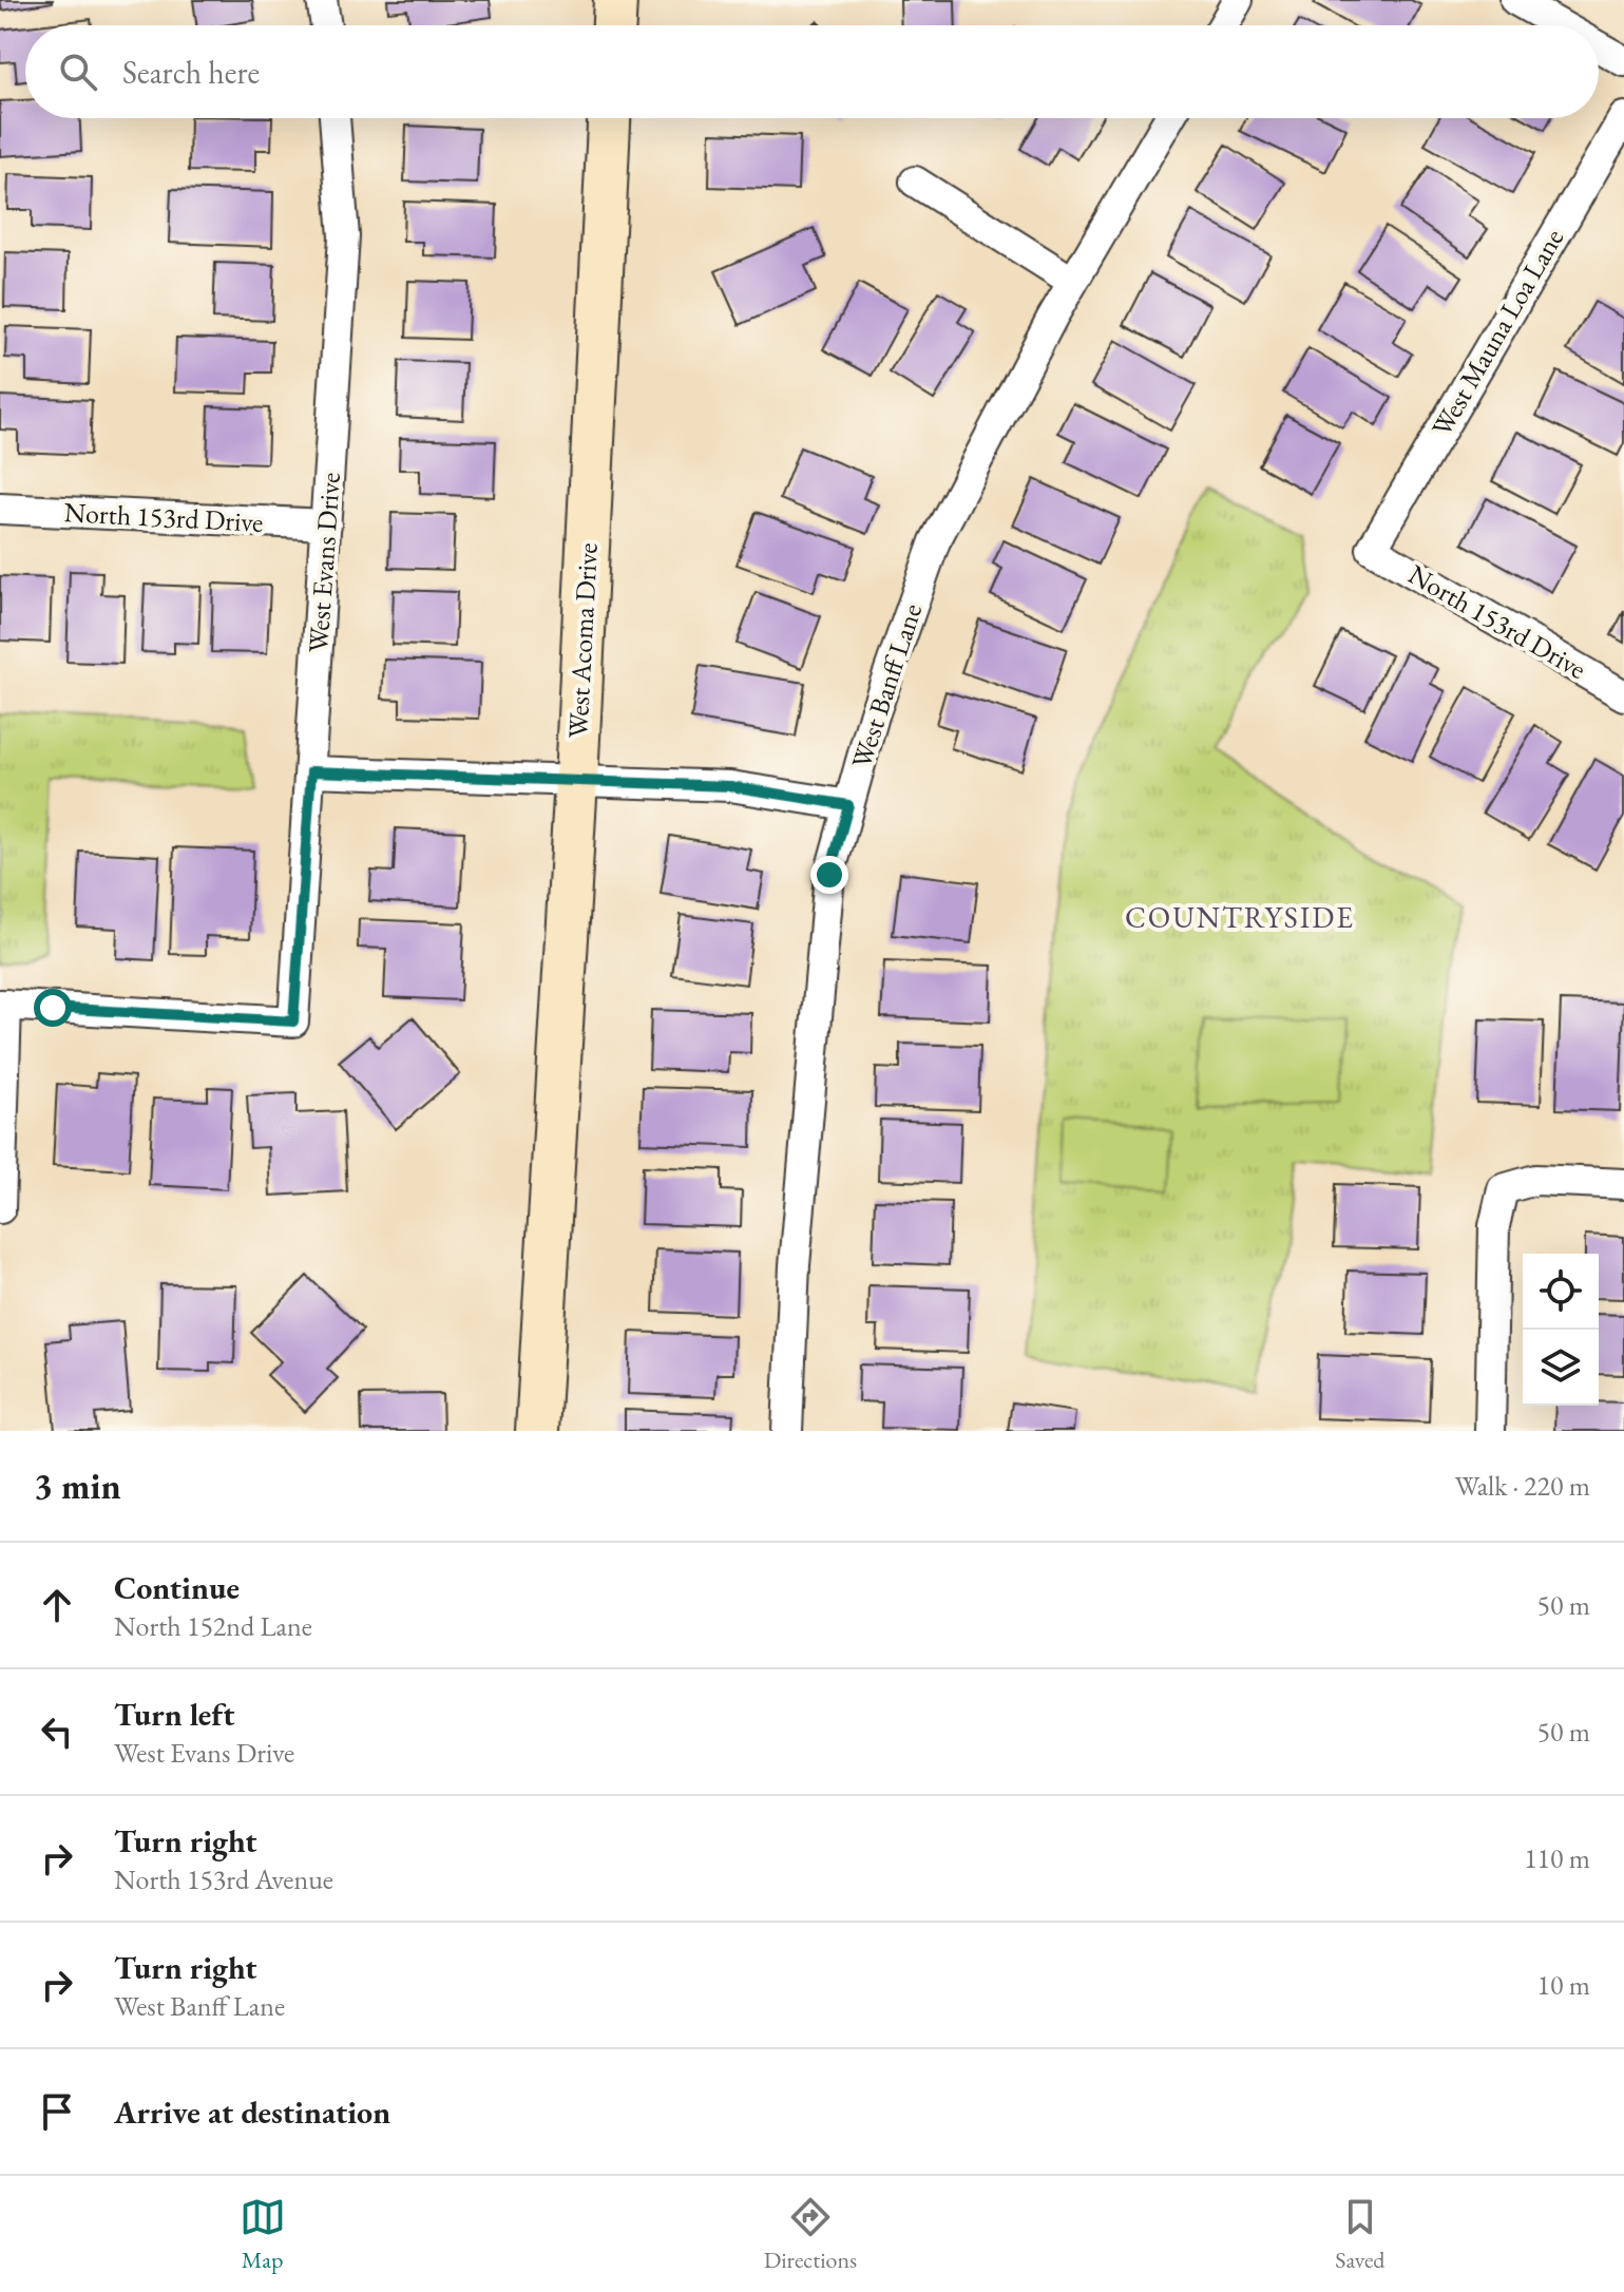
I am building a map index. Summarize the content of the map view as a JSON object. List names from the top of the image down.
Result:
{
  "streets": {
    "street": [
      "West Mauna Loa Lane",
      "North 153rd Drive",
      "West Evans Drive",
      "West Acoma Drive",
      "West Banff Lane"
    ]
  },
  "crossings": [
    ["West Mauna Loa Lane", "North 153rd Drive"],
    ["North 153rd Drive", "West Evans Drive"]
  ],
  "districts": ["COUNTRYSIDE"],
  "page": {
    "search": "Search here",
    "heading": ["3 min", "Walk · 220 m"],
    "list": [
      ["Continue", "North 152nd Lane", "50 m"],
      ["Turn left", "West Evans Drive", "50 m"],
      ["Turn right", "North 153rd Avenue", "110 m"],
      ["Turn right", "West Banff Lane", "10 m"],
      "Arrive at destination"
    ],
    "nav": ["Map", "Directions", "Saved"]
  }
}
